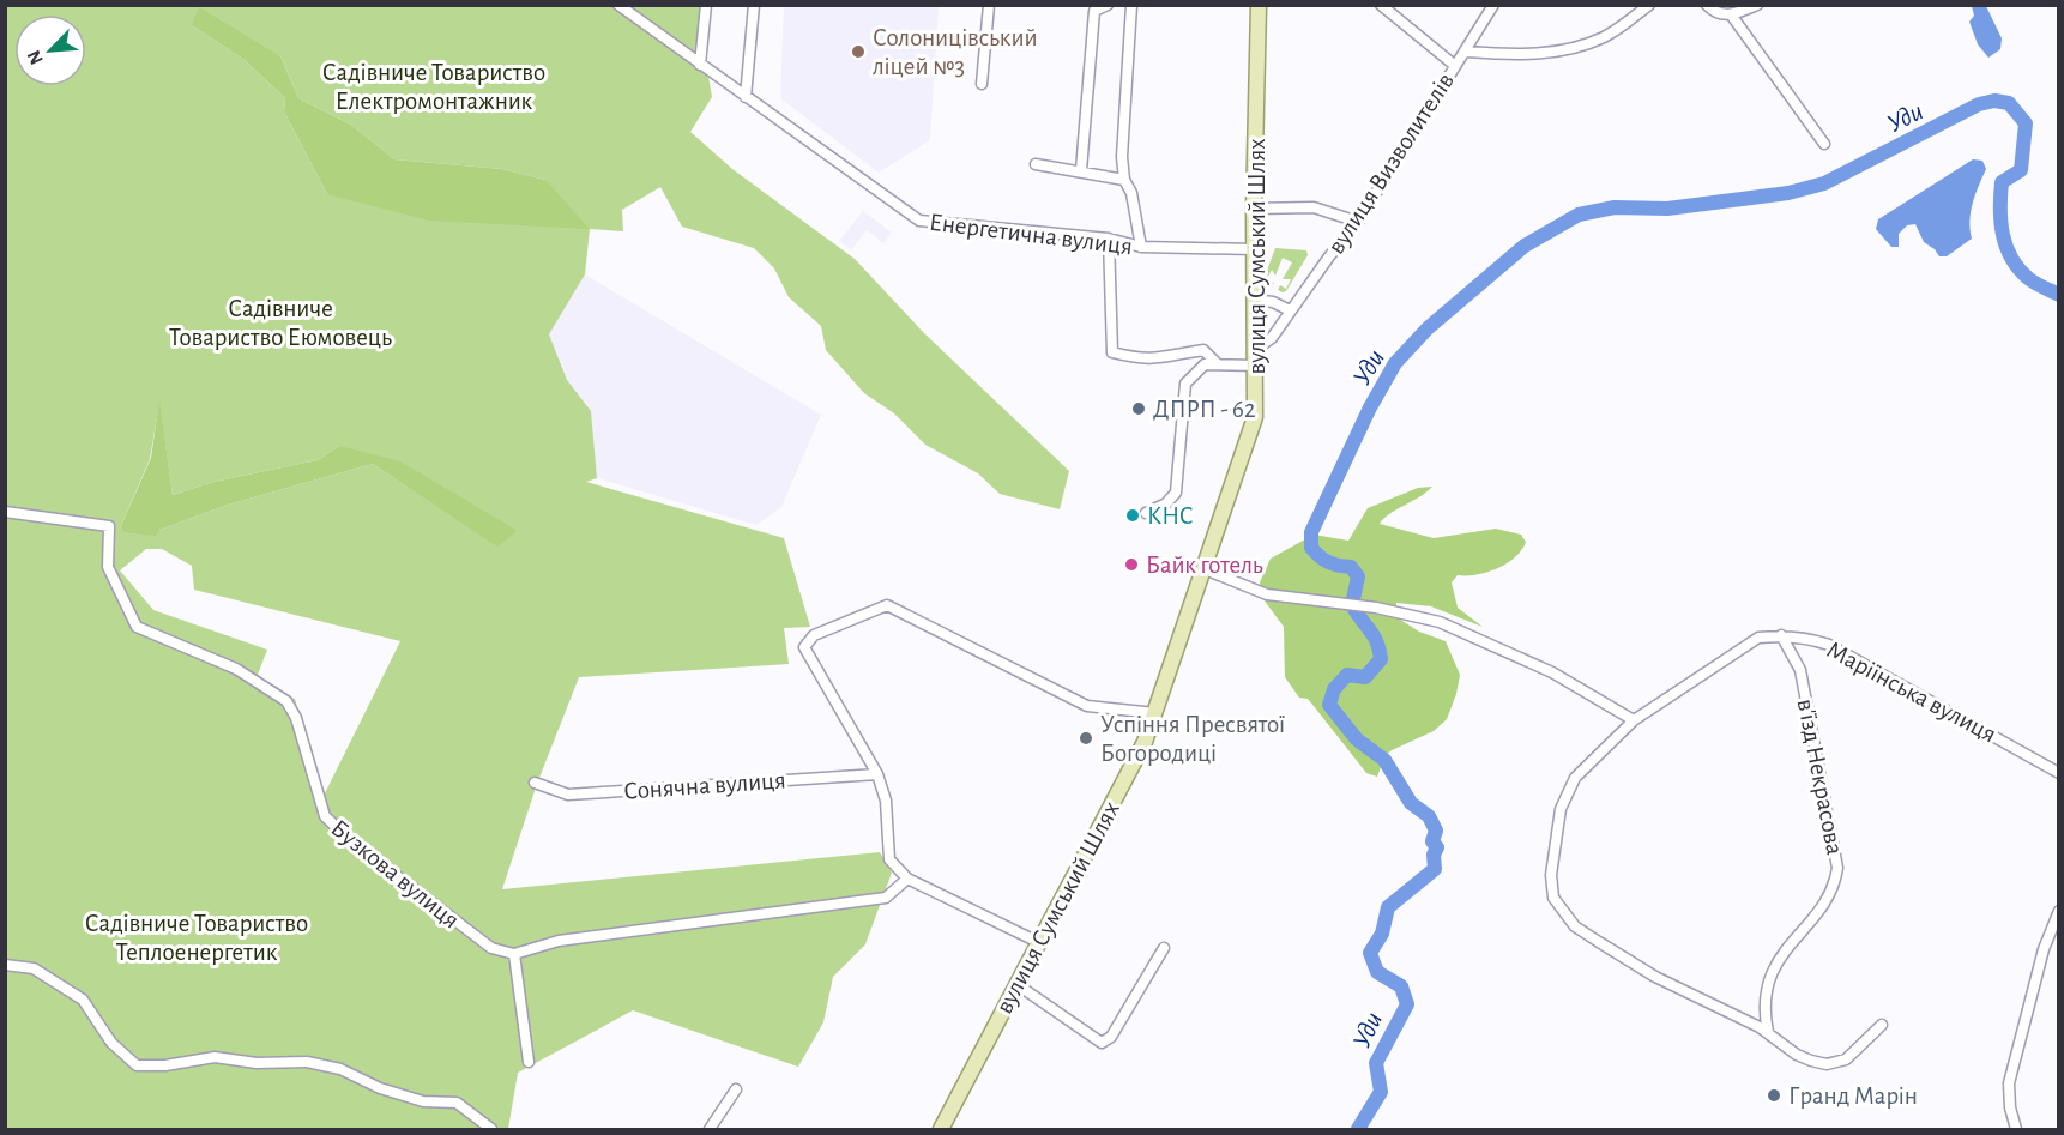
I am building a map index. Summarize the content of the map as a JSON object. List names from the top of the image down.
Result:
{
  "streets": {
    "main road": ["вулиця Сумський Шлях"],
    "street": [
      "вулиця Визволителів",
      "Енергетична вулиця",
      "Маріїнська вулиця",
      "в'їзд Некрасова",
      "Сонячна вулиця",
      "Бузкова вулиця"
    ]
  },
  "crossings": [
    ["вулиця Визволителів", "вулиця Сумський Шлях"],
    ["Енергетична вулиця", "вулиця Сумський Шлях"],
    ["Маріїнська вулиця", "в'їзд Некрасова"]
  ],
  "water": ["Уди"],
  "parks": ["Садівниче Товариство Електромонтажник", "Садівниче Товариство Еюмовець", "Садівниче Товариство Теплоенергетик"],
  "places": [
    "Солоницівський ліцей №3",
    "ДПРП - 62",
    "КНС",
    "Байк готель",
    "Успіння Пресвятої Богородиці",
    "Гранд Марін"
  ],
  "north": "bottom left"
}
